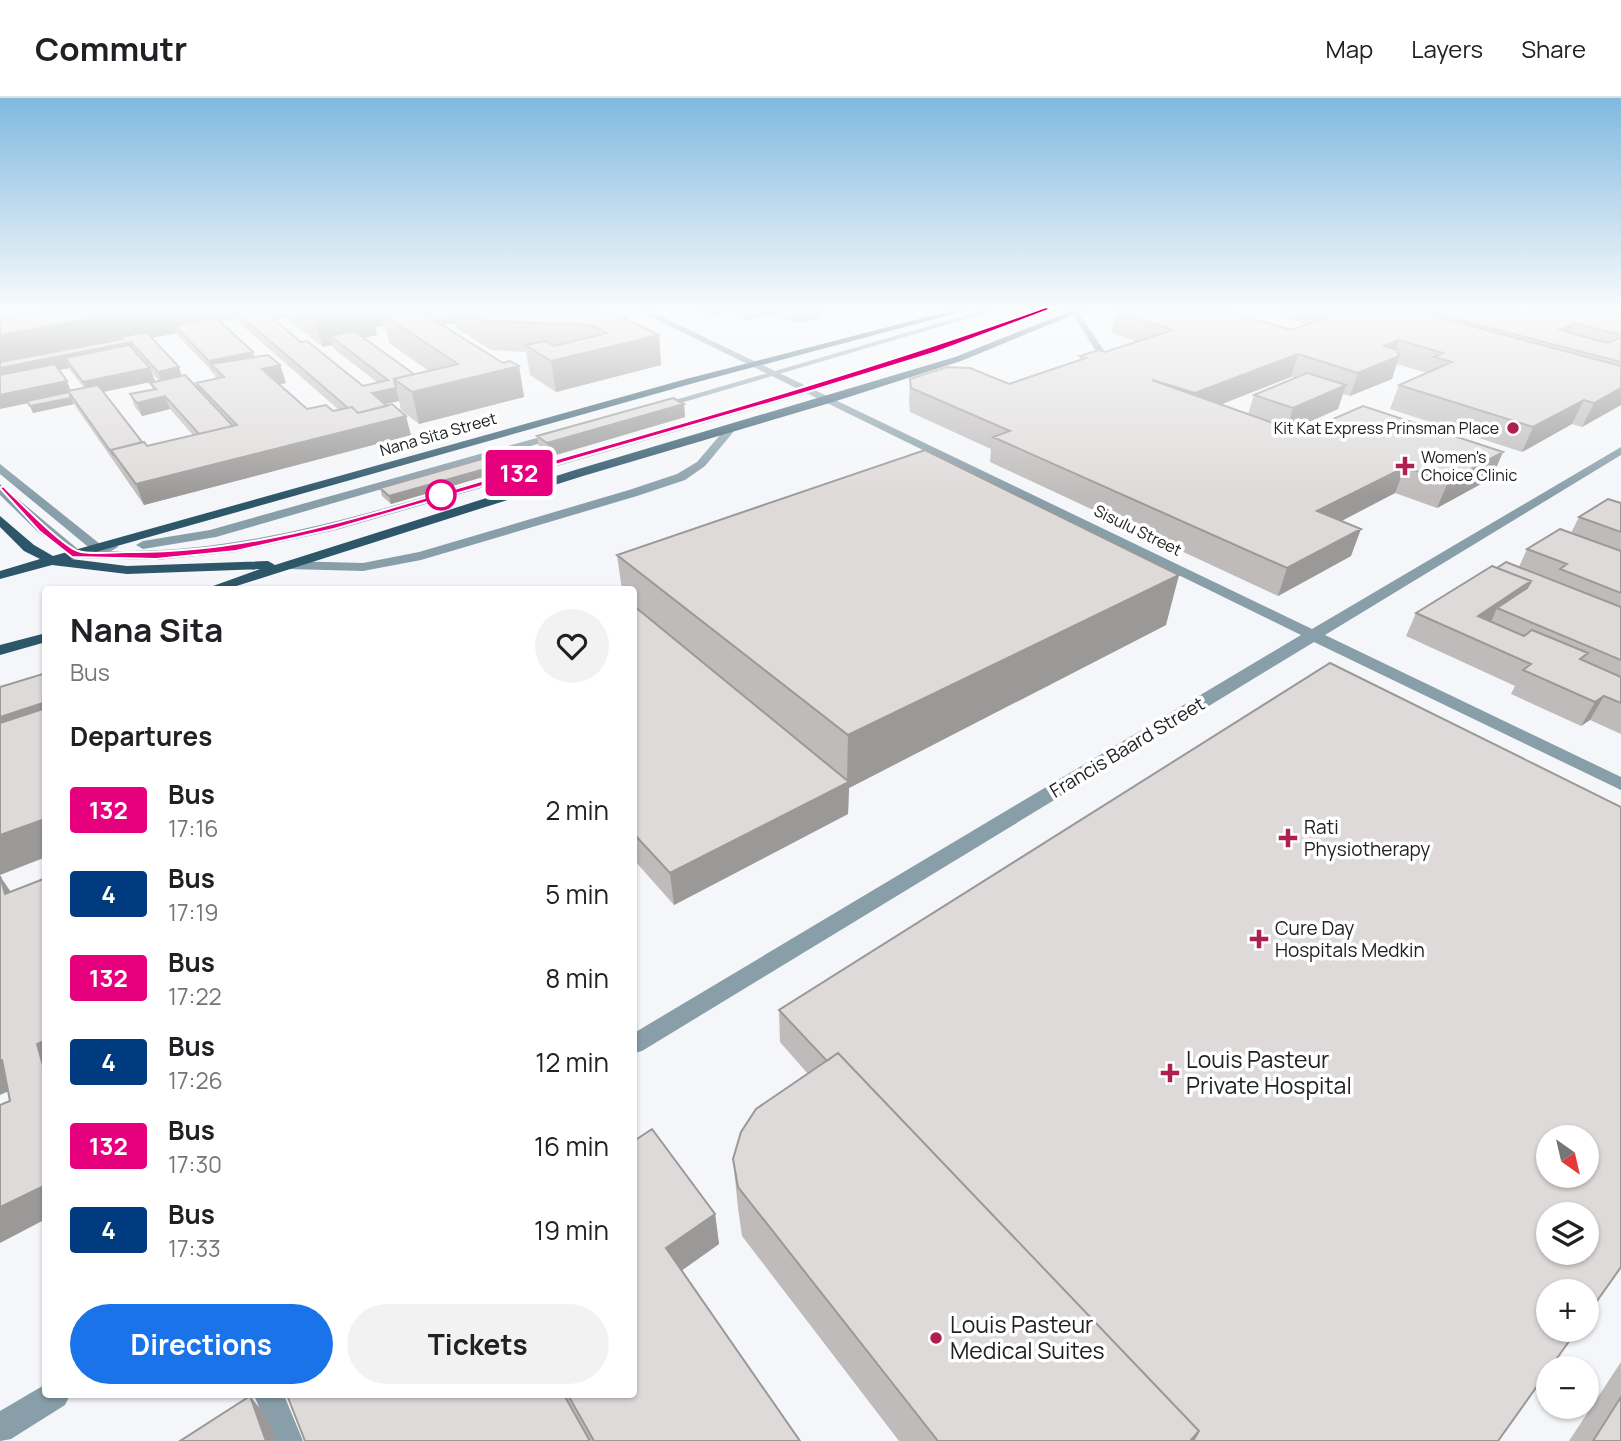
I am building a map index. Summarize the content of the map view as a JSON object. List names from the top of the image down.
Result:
{
  "streets": {
    "main road": ["Nana Sita Street"],
    "street": ["Sisulu Street", "Francis Baard Street"]
  },
  "crossings": [
    ["Sisulu Street", "Francis Baard Street"]
  ],
  "places": {
    "other": ["Kit Kat Express Prinsman Place", "Louis Pasteur Medical Suites"],
    "health": [
      "Women's Choice Clinic",
      "Rati Physiotherapy",
      "Cure Day Hospitals Medkin",
      "Louis Pasteur Private Hospital"
    ]
  },
  "lines": ["bus line 132"],
  "north": "bottom right",
  "page": {
    "header": "Commutr",
    "nav": ["Map", "Layers", "Share"],
    "on_map": "132",
    "heading": [
      ["Nana Sita", "Bus"],
      "Departures"
    ],
    "list": [
      {
        "mark": "132",
        "name": "Bus",
        "note": "17:16",
        "value": "2 min"
      },
      {
        "mark": "4",
        "name": "Bus",
        "note": "17:19",
        "value": "5 min"
      },
      {
        "mark": "132",
        "name": "Bus",
        "note": "17:22",
        "value": "8 min"
      },
      {
        "mark": "4",
        "name": "Bus",
        "note": "17:26",
        "value": "12 min"
      },
      {
        "mark": "132",
        "name": "Bus",
        "note": "17:30",
        "value": "16 min"
      },
      {
        "mark": "4",
        "name": "Bus",
        "note": "17:33",
        "value": "19 min"
      }
    ],
    "map_buttons": ["+", "−"],
    "buttons": ["Directions", "Tickets"]
  }
}
